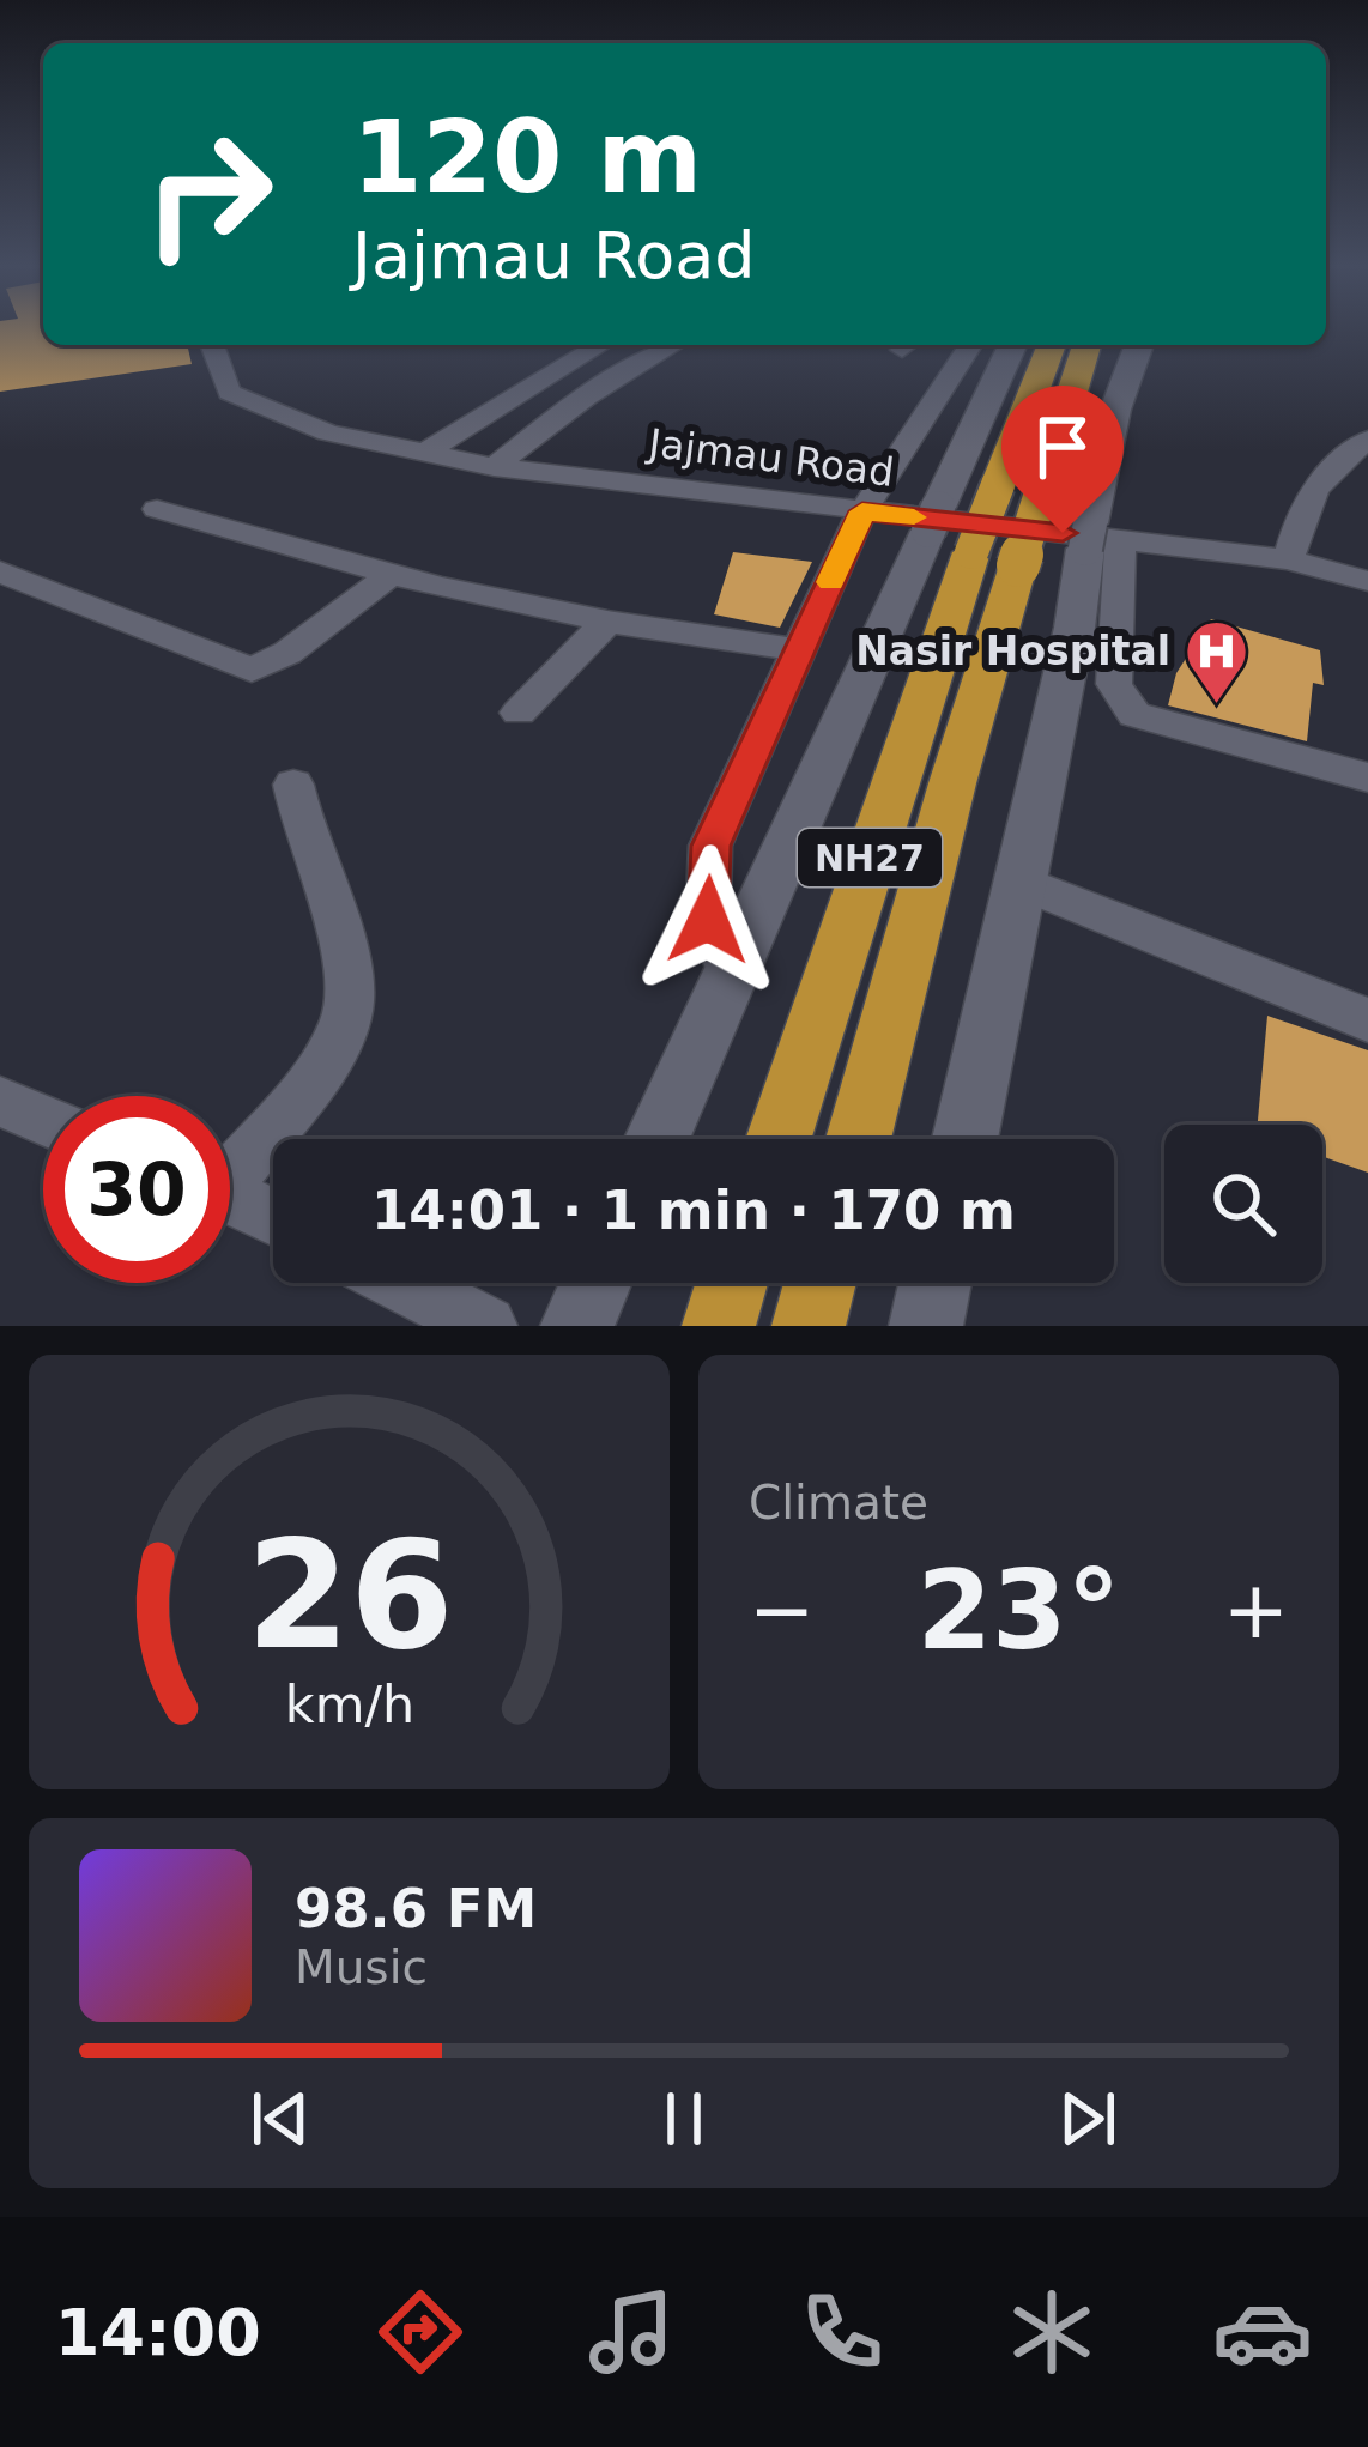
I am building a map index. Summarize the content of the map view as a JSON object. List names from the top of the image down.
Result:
{
  "streets": {
    "highway": ["NH27"],
    "street": ["Jajmau Road"]
  },
  "places": {
    "hospital": ["Nasir Hospital"]
  },
  "page": {
    "turn": ["120 m", "Jajmau Road"],
    "limit": "30",
    "trip": "14:01 · 1 min · 170 m",
    "tile": "Climate",
    "heat": ["−", "23°", "+"],
    "song": ["98.6 FM", "Music"],
    "tabs": "14:00",
    "gauge": ["26", "km/h"]
  }
}
